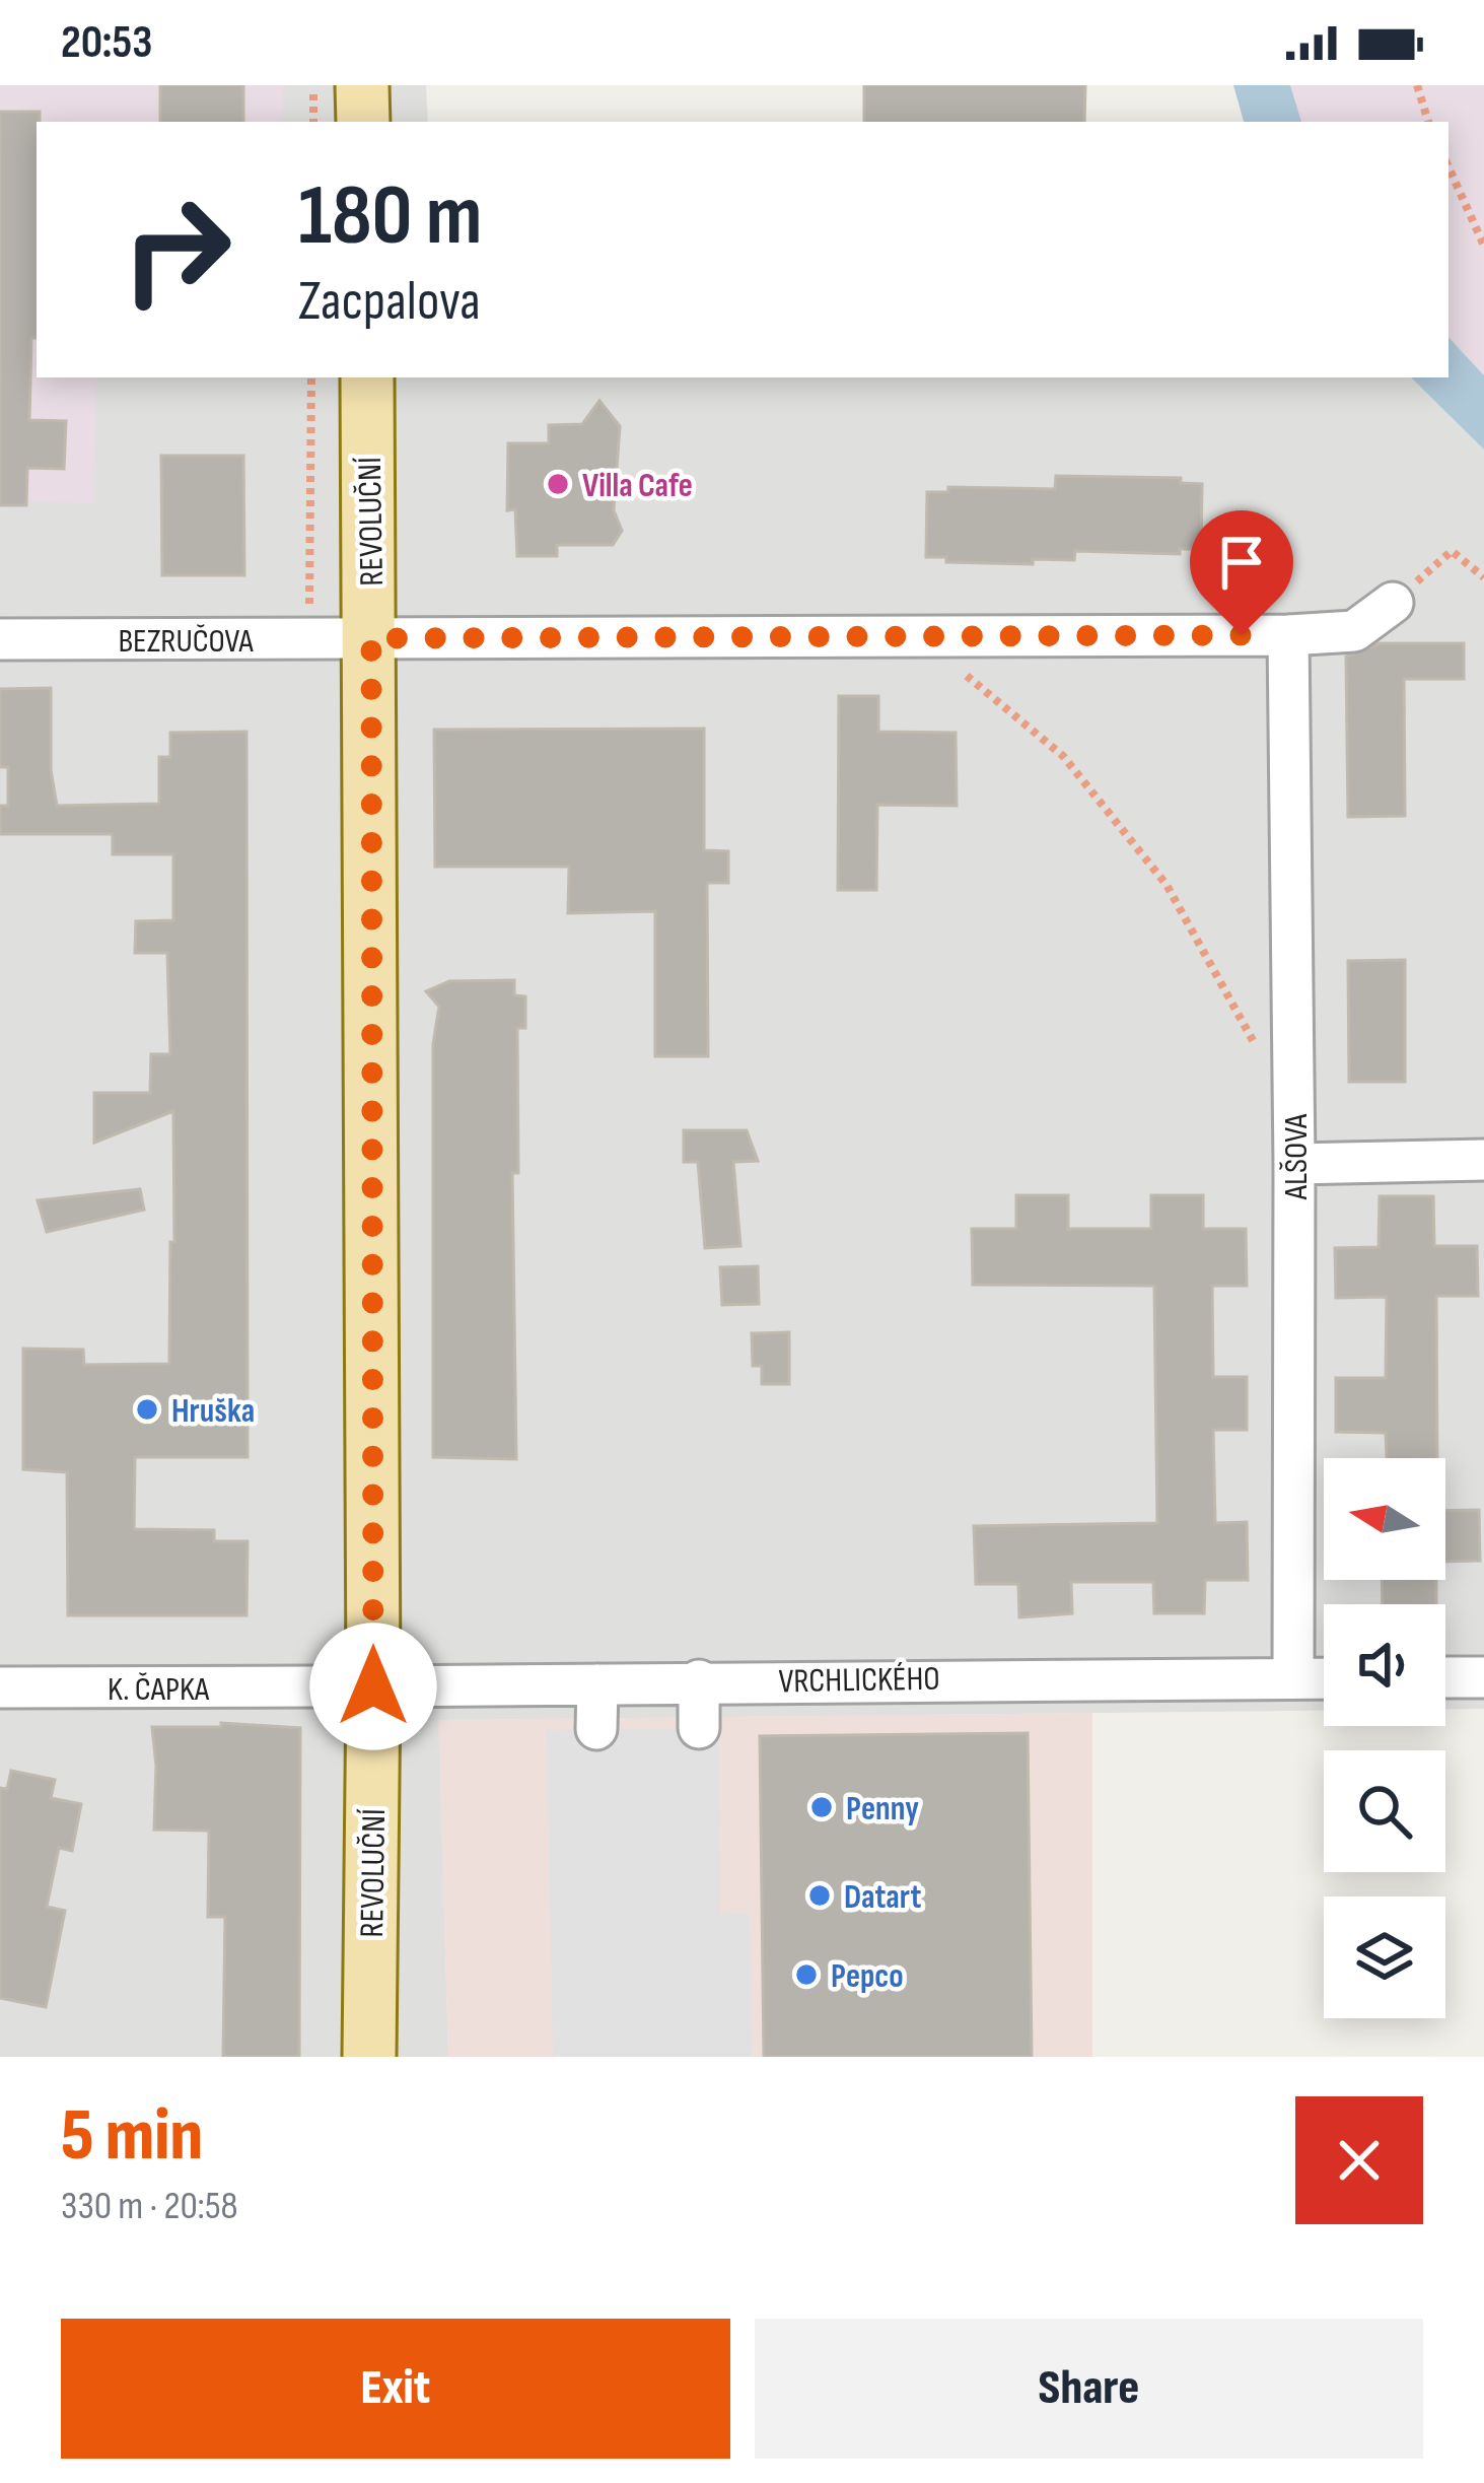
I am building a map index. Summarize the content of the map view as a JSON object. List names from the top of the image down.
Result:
{
  "streets": {
    "main road": ["REVOLUČNÍ"],
    "street": [
      "BEZRUČOVA",
      "ALŠOVA",
      "VRCHLICKÉHO",
      "K. ČAPKA"
    ]
  },
  "crossings": [
    ["REVOLUČNÍ", "BEZRUČOVA"],
    ["REVOLUČNÍ", "VRCHLICKÉHO"],
    ["BEZRUČOVA", "ALŠOVA"],
    ["ALŠOVA", "VRCHLICKÉHO"]
  ],
  "places": [
    "Villa Cafe",
    "Hruška",
    "Penny",
    "Datart",
    "Pepco"
  ],
  "north": "left",
  "page": {
    "status": "20:53",
    "turn": ["180 m", "Zacpalova"],
    "heading": ["5 min", "330 m · 20:58"],
    "buttons": ["Exit", "Share"]
  }
}
